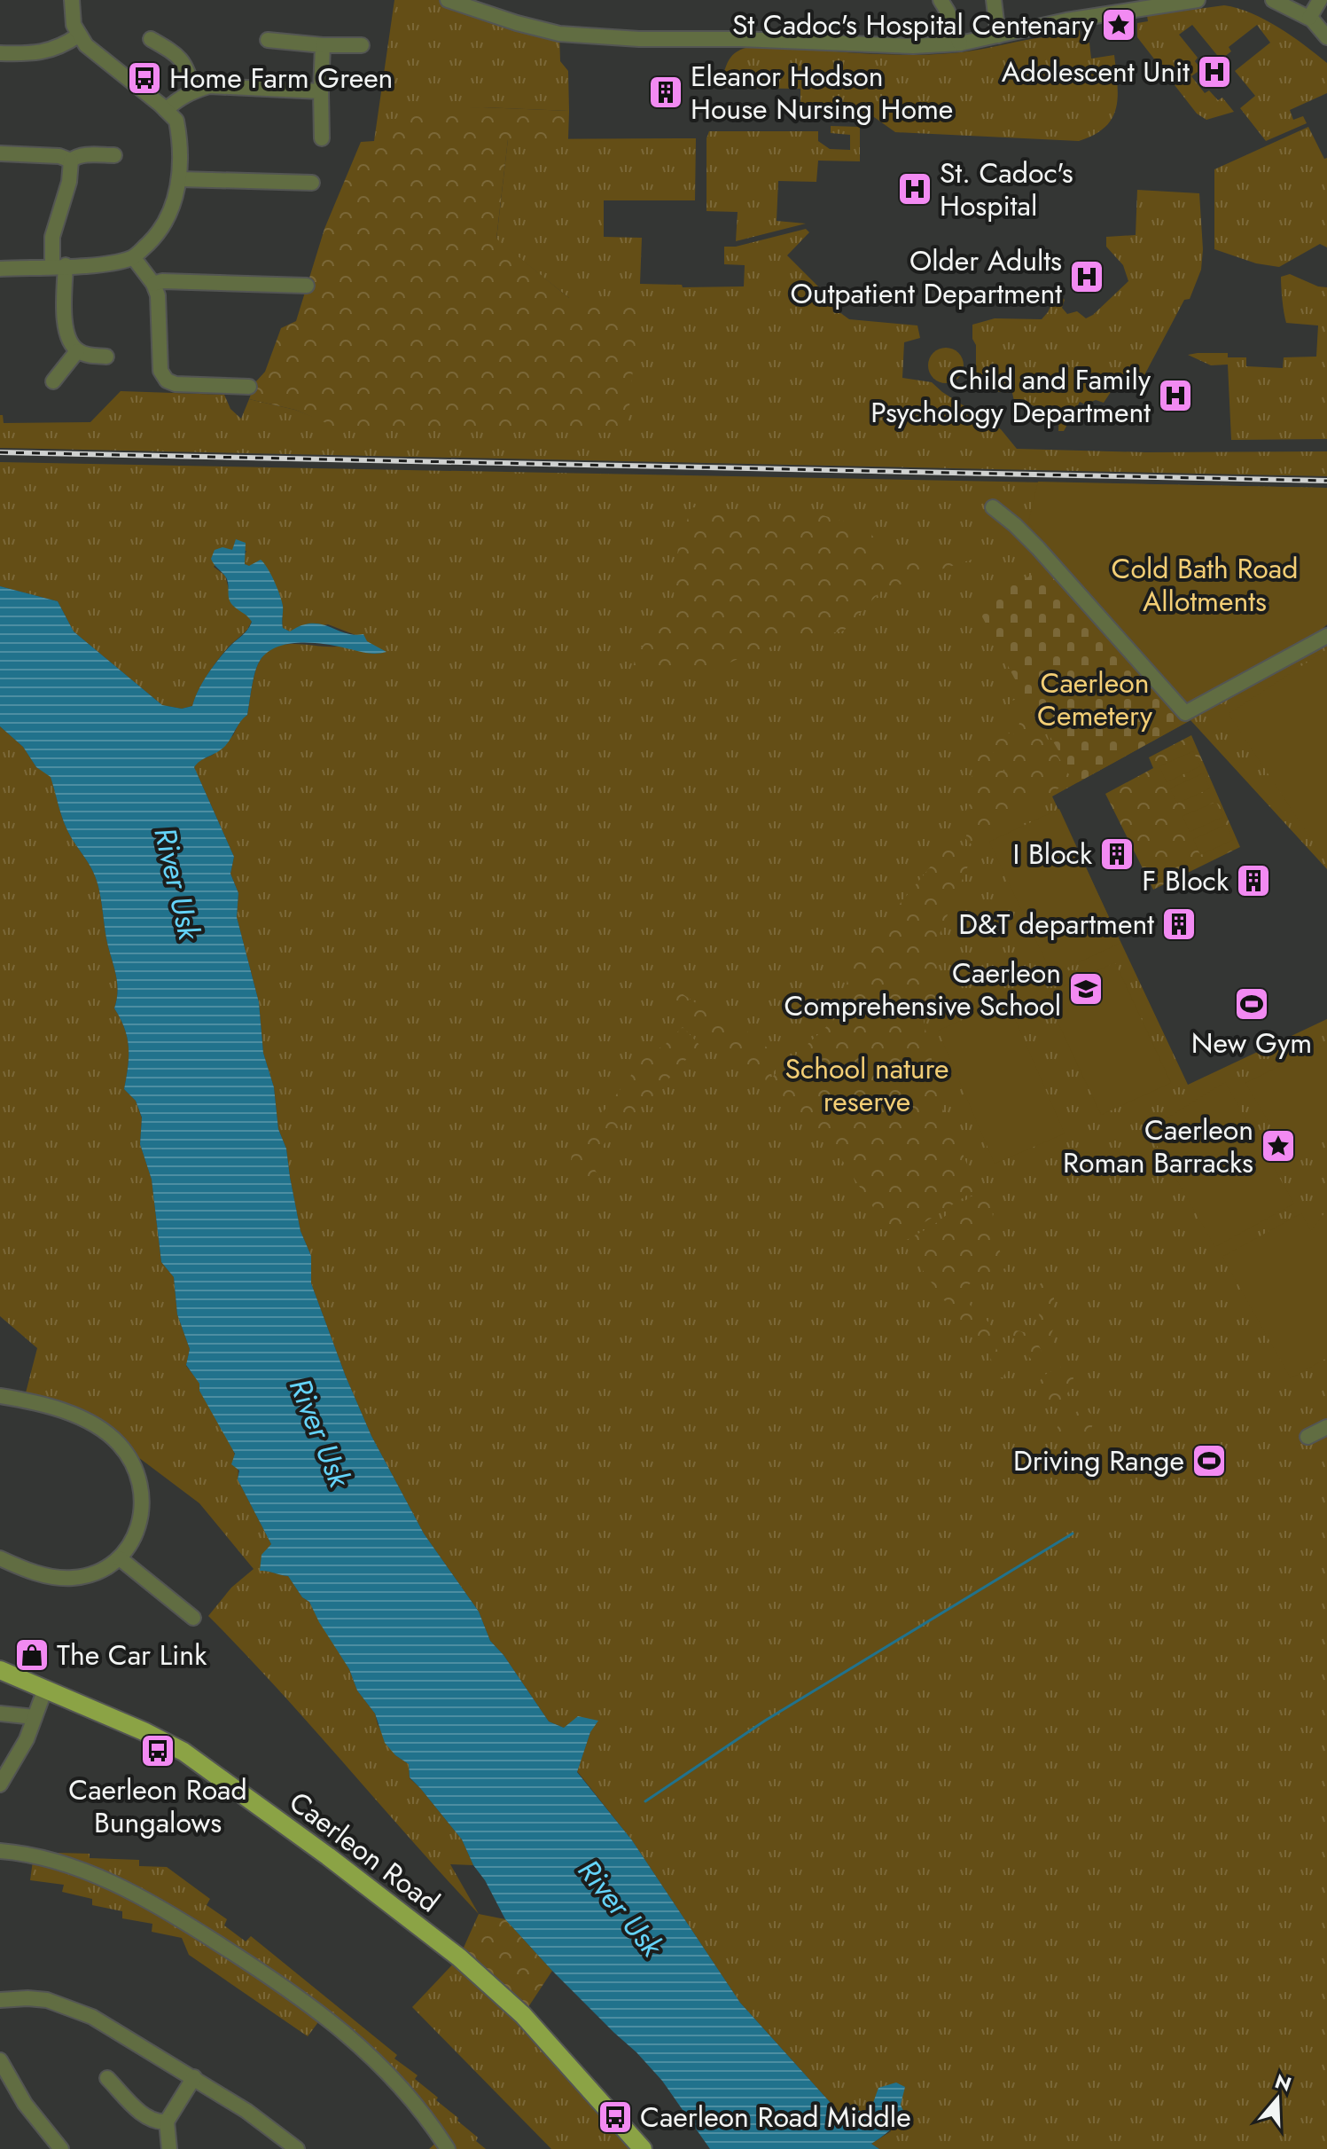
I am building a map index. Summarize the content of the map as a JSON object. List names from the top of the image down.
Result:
{
  "streets": {
    "main road": ["Caerleon Road"]
  },
  "water": ["River Usk"],
  "parks": ["Cold Bath Road Allotments", "Caerleon Cemetery", "School nature reserve"],
  "places": {
    "place": ["St Cadoc's Hospital Centenary", "Caerleon Roman Barracks"],
    "hospital": [
      "Adolescent Unit",
      "St. Cadoc's Hospital",
      "Older Adults Outpatient Department",
      "Child and Family Psychology Department"
    ],
    "bus stop": ["Home Farm Green", "Caerleon Road Bungalows", "Caerleon Road Middle"],
    "building": [
      "Eleanor Hodson House Nursing Home",
      "I Block",
      "F Block",
      "D&T department"
    ],
    "school or university": ["Caerleon Comprehensive School"],
    "sports": ["New Gym", "Driving Range"],
    "shop": ["The Car Link"]
  },
  "north": "top"
}
